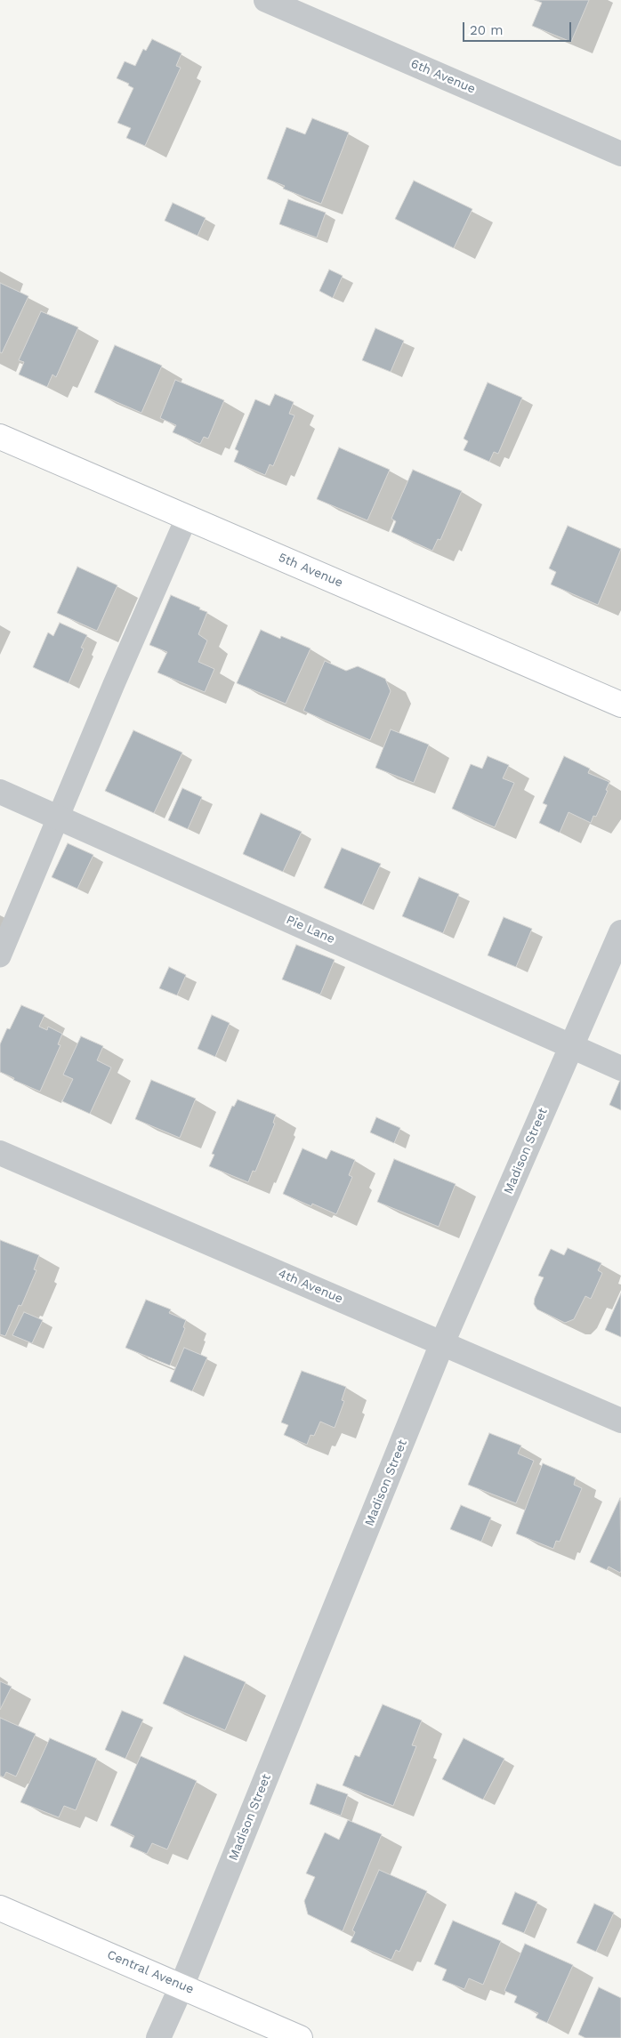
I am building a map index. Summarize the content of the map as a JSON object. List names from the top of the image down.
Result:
{
  "streets": {
    "street": [
      "6th Avenue",
      "5th Avenue",
      "Pie Lane",
      "Madison Street",
      "4th Avenue",
      "Central Avenue"
    ]
  },
  "crossings": [
    ["Pie Lane", "Madison Street"],
    ["Madison Street", "4th Avenue"],
    ["Madison Street", "Central Avenue"]
  ],
  "scale_bar": "20 m"
}
